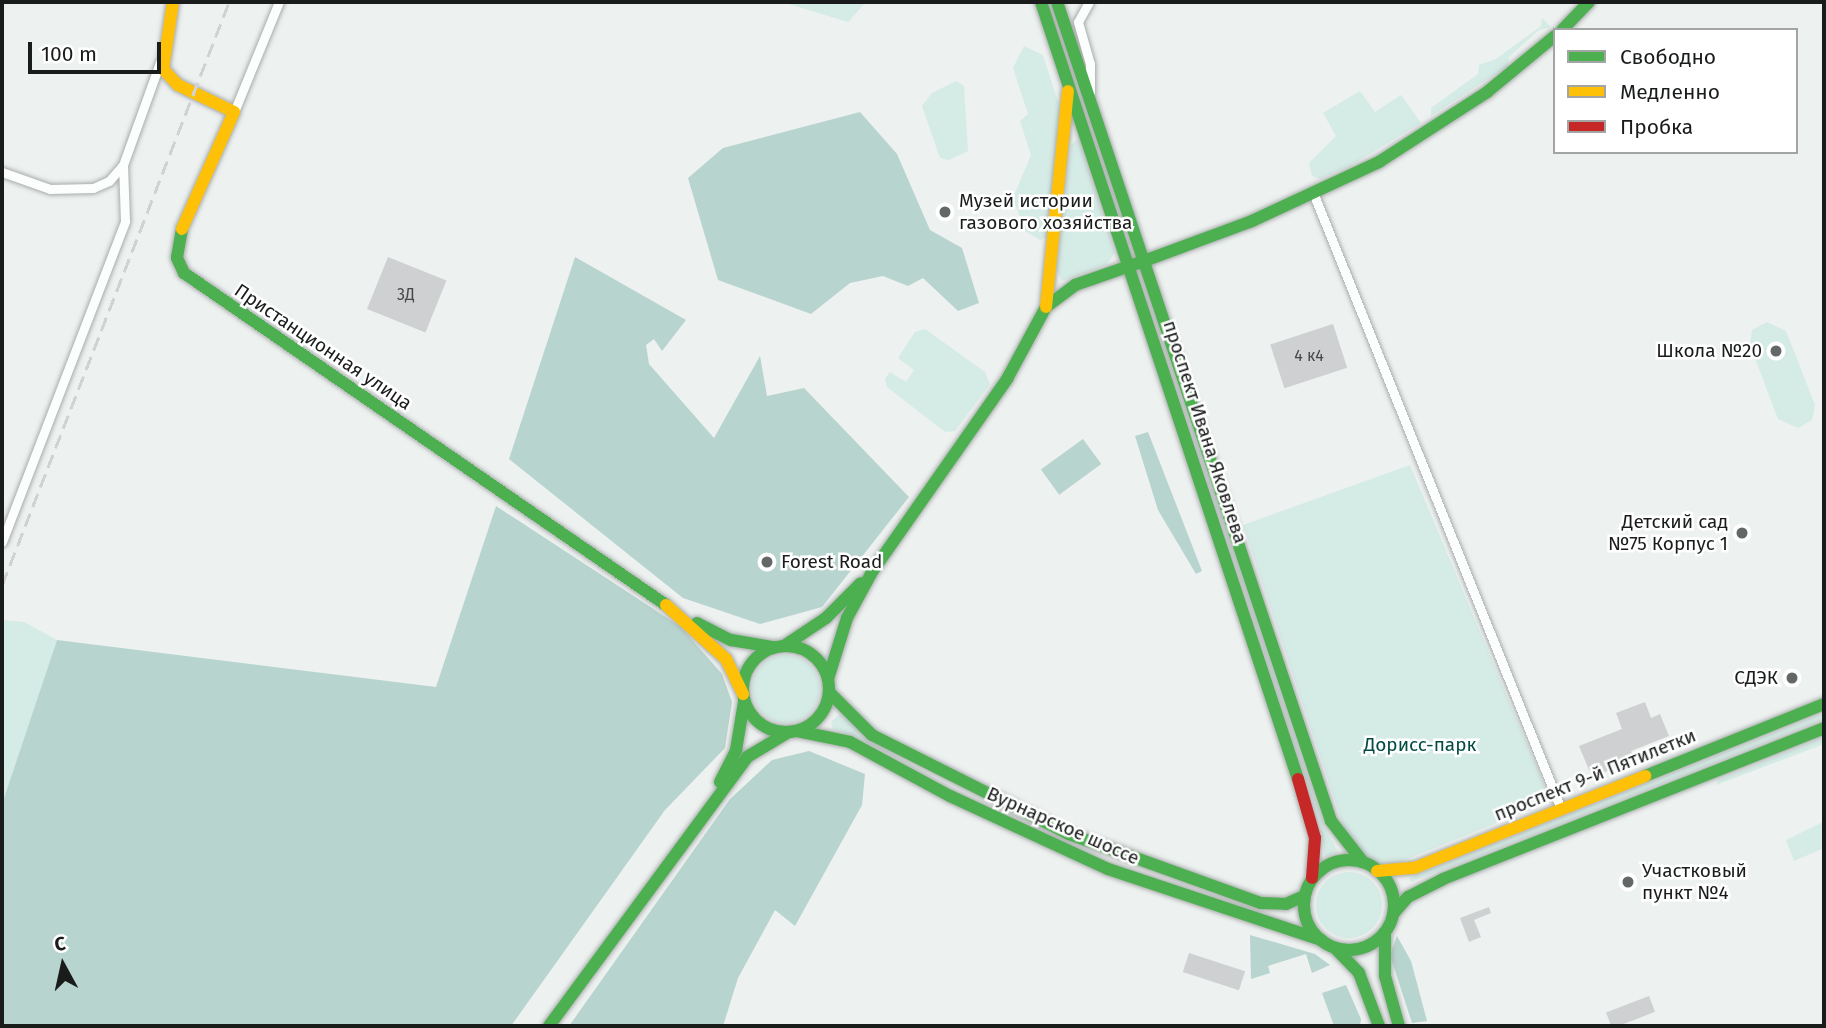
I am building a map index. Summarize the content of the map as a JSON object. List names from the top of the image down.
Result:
{
  "streets": {
    "main road": [
      "Пристанционная улица",
      "проспект Ивана Яковлева",
      "проспект 9-й Пятилетки",
      "Вурнарское шоссе"
    ]
  },
  "crossings": [
    ["Пристанционная улица", "Вурнарское шоссе"],
    ["проспект Ивана Яковлева", "проспект 9-й Пятилетки"],
    ["проспект Ивана Яковлева", "Вурнарское шоссе"],
    ["проспект 9-й Пятилетки", "Вурнарское шоссе"]
  ],
  "parks": ["Дорисс-парк"],
  "places": [
    "Музей истории газового хозяйства",
    "Школа №20",
    "Детский сад №75 Корпус 1",
    "Forest Road",
    "СДЭК",
    "Участковый пункт №4"
  ],
  "house_numbers": ["3Д", "4 к4"],
  "legend": ["Свободно", "Медленно", "Пробка"],
  "scale_bar": "100 m",
  "north": "top"
}
